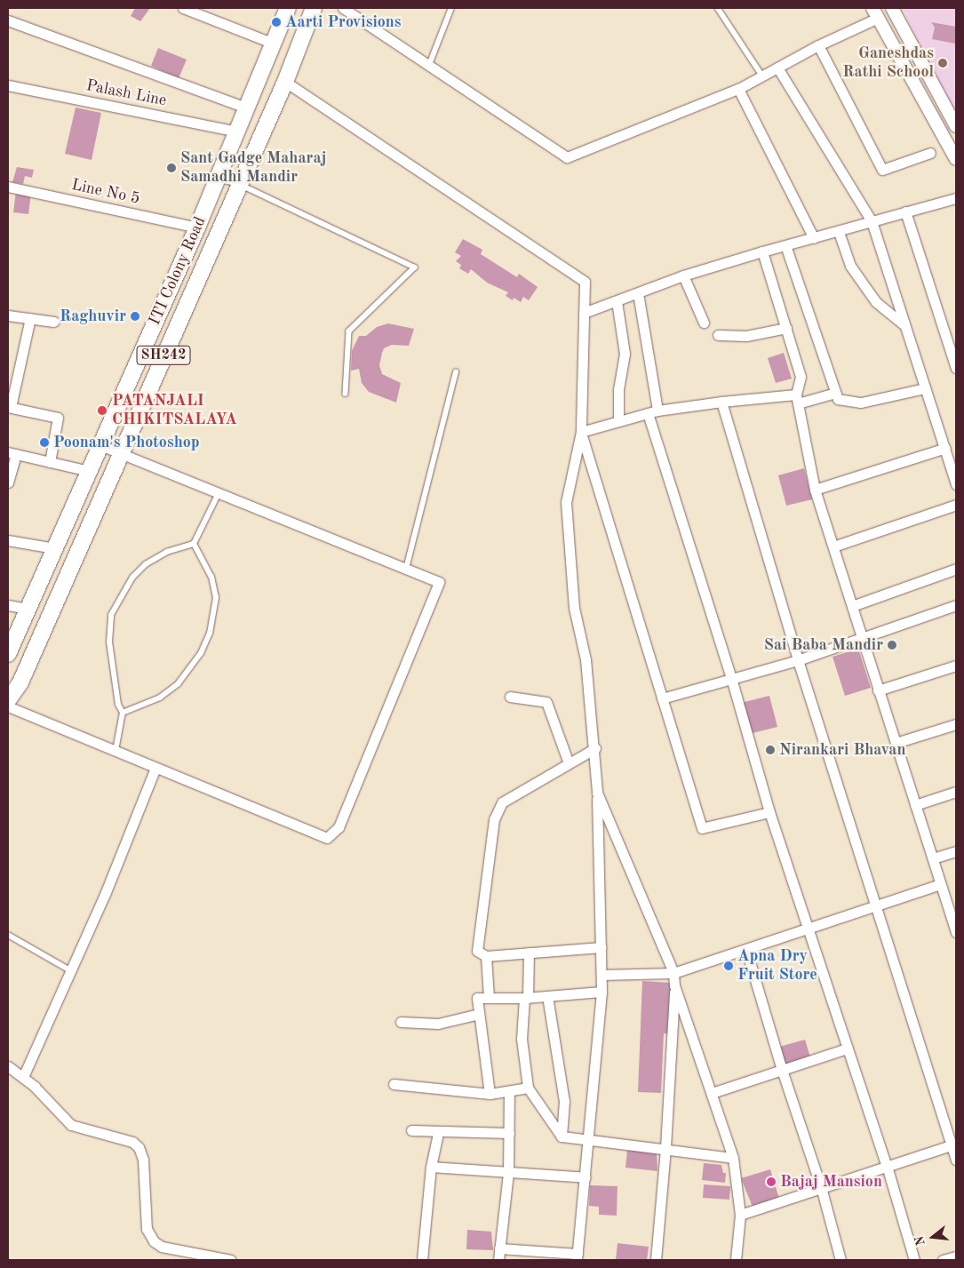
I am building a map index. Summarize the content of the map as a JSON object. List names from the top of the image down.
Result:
{
  "streets": {
    "main road": ["ITI Colony Road", "SH242"],
    "street": ["Palash Line", "Line No 5"]
  },
  "crossings": [
    ["Palash Line", "ITI Colony Road"],
    ["Line No 5", "ITI Colony Road"]
  ],
  "places": [
    "Aarti Provisions",
    "Ganeshdas Rathi School",
    "Sant Gadge Maharaj Samadhi Mandir",
    "Raghuvir",
    "PATANJALI CHIKITSALAYA",
    "Poonam's Photoshop",
    "Sai Baba Mandir",
    "Nirankari Bhavan",
    "Apna Dry Fruit Store",
    "Bajaj Mansion"
  ],
  "north": "left"
}
